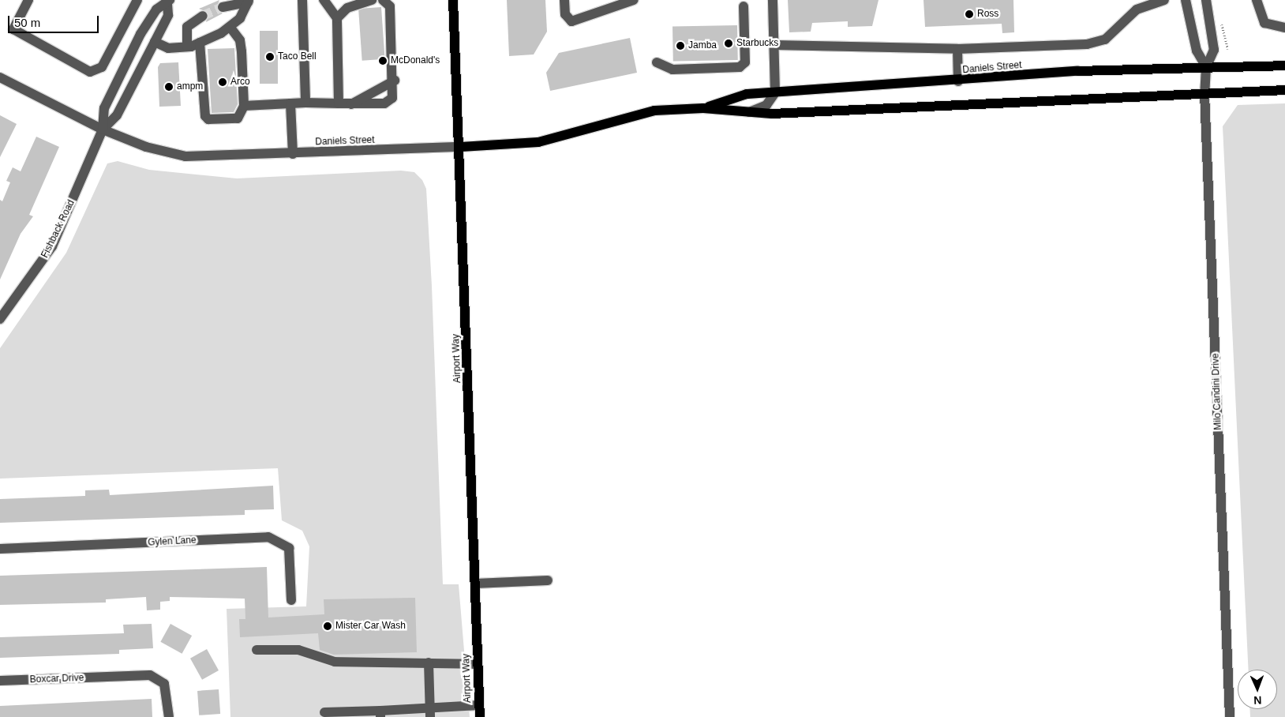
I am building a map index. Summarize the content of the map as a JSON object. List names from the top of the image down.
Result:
{
  "streets": {
    "main road": ["Daniels Street", "Airport Way"],
    "street": [
      "Fishback Road",
      "Milo Candini Drive",
      "Gylen Lane",
      "Boxcar Drive"
    ]
  },
  "crossings": [
    ["Daniels Street", "Fishback Road"],
    ["Daniels Street", "Airport Way"],
    ["Daniels Street", "Milo Candini Drive"]
  ],
  "places": [
    "Ross",
    "Starbucks",
    "Jamba",
    "Taco Bell",
    "McDonald's",
    "Arco",
    "ampm",
    "Mister Car Wash"
  ],
  "scale_bar": "50 m",
  "north": "bottom"
}
